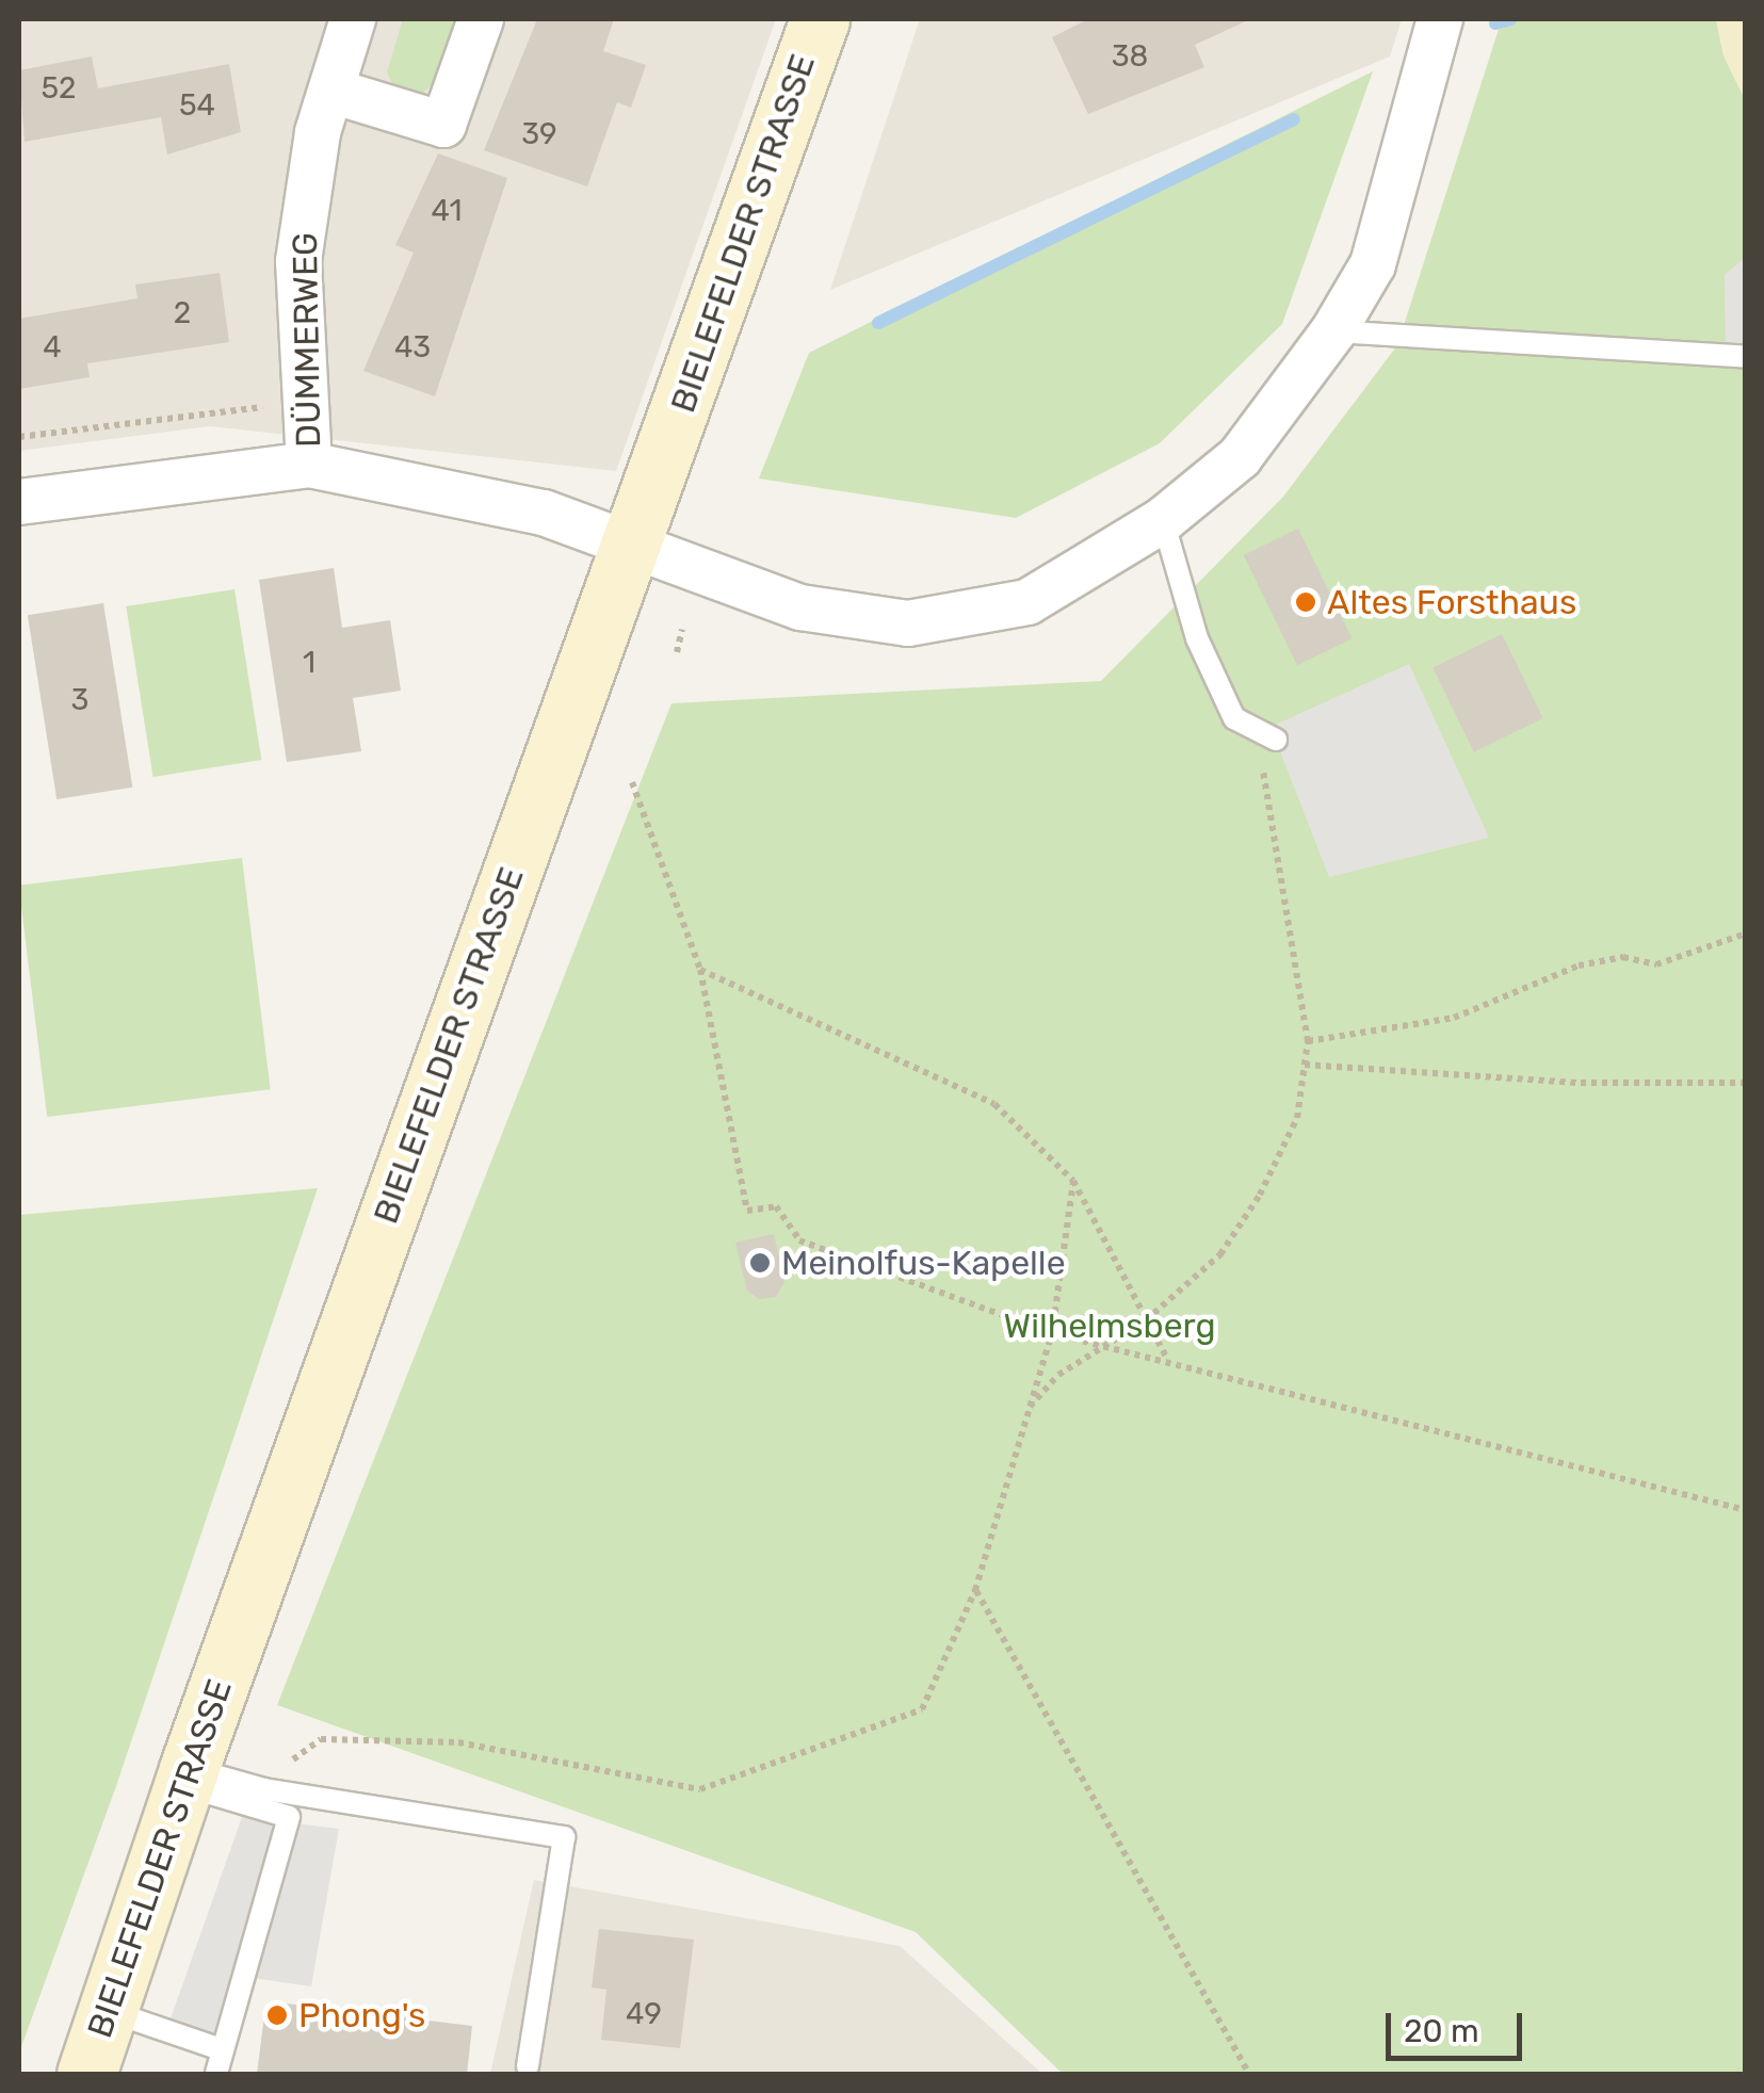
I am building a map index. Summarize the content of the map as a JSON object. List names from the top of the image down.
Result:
{
  "streets": {
    "main road": ["BIELEFELDER STRASSE"],
    "street": ["DÜMMERWEG"]
  },
  "parks": ["Wilhelmsberg"],
  "places": ["Altes Forsthaus", "Meinolfus-Kapelle", "Phong's"],
  "house_numbers": [
    "38",
    "52",
    "54",
    "39",
    "41",
    "2",
    "4",
    "43",
    "1",
    "3",
    "49"
  ],
  "scale_bar": "20 m"
}
